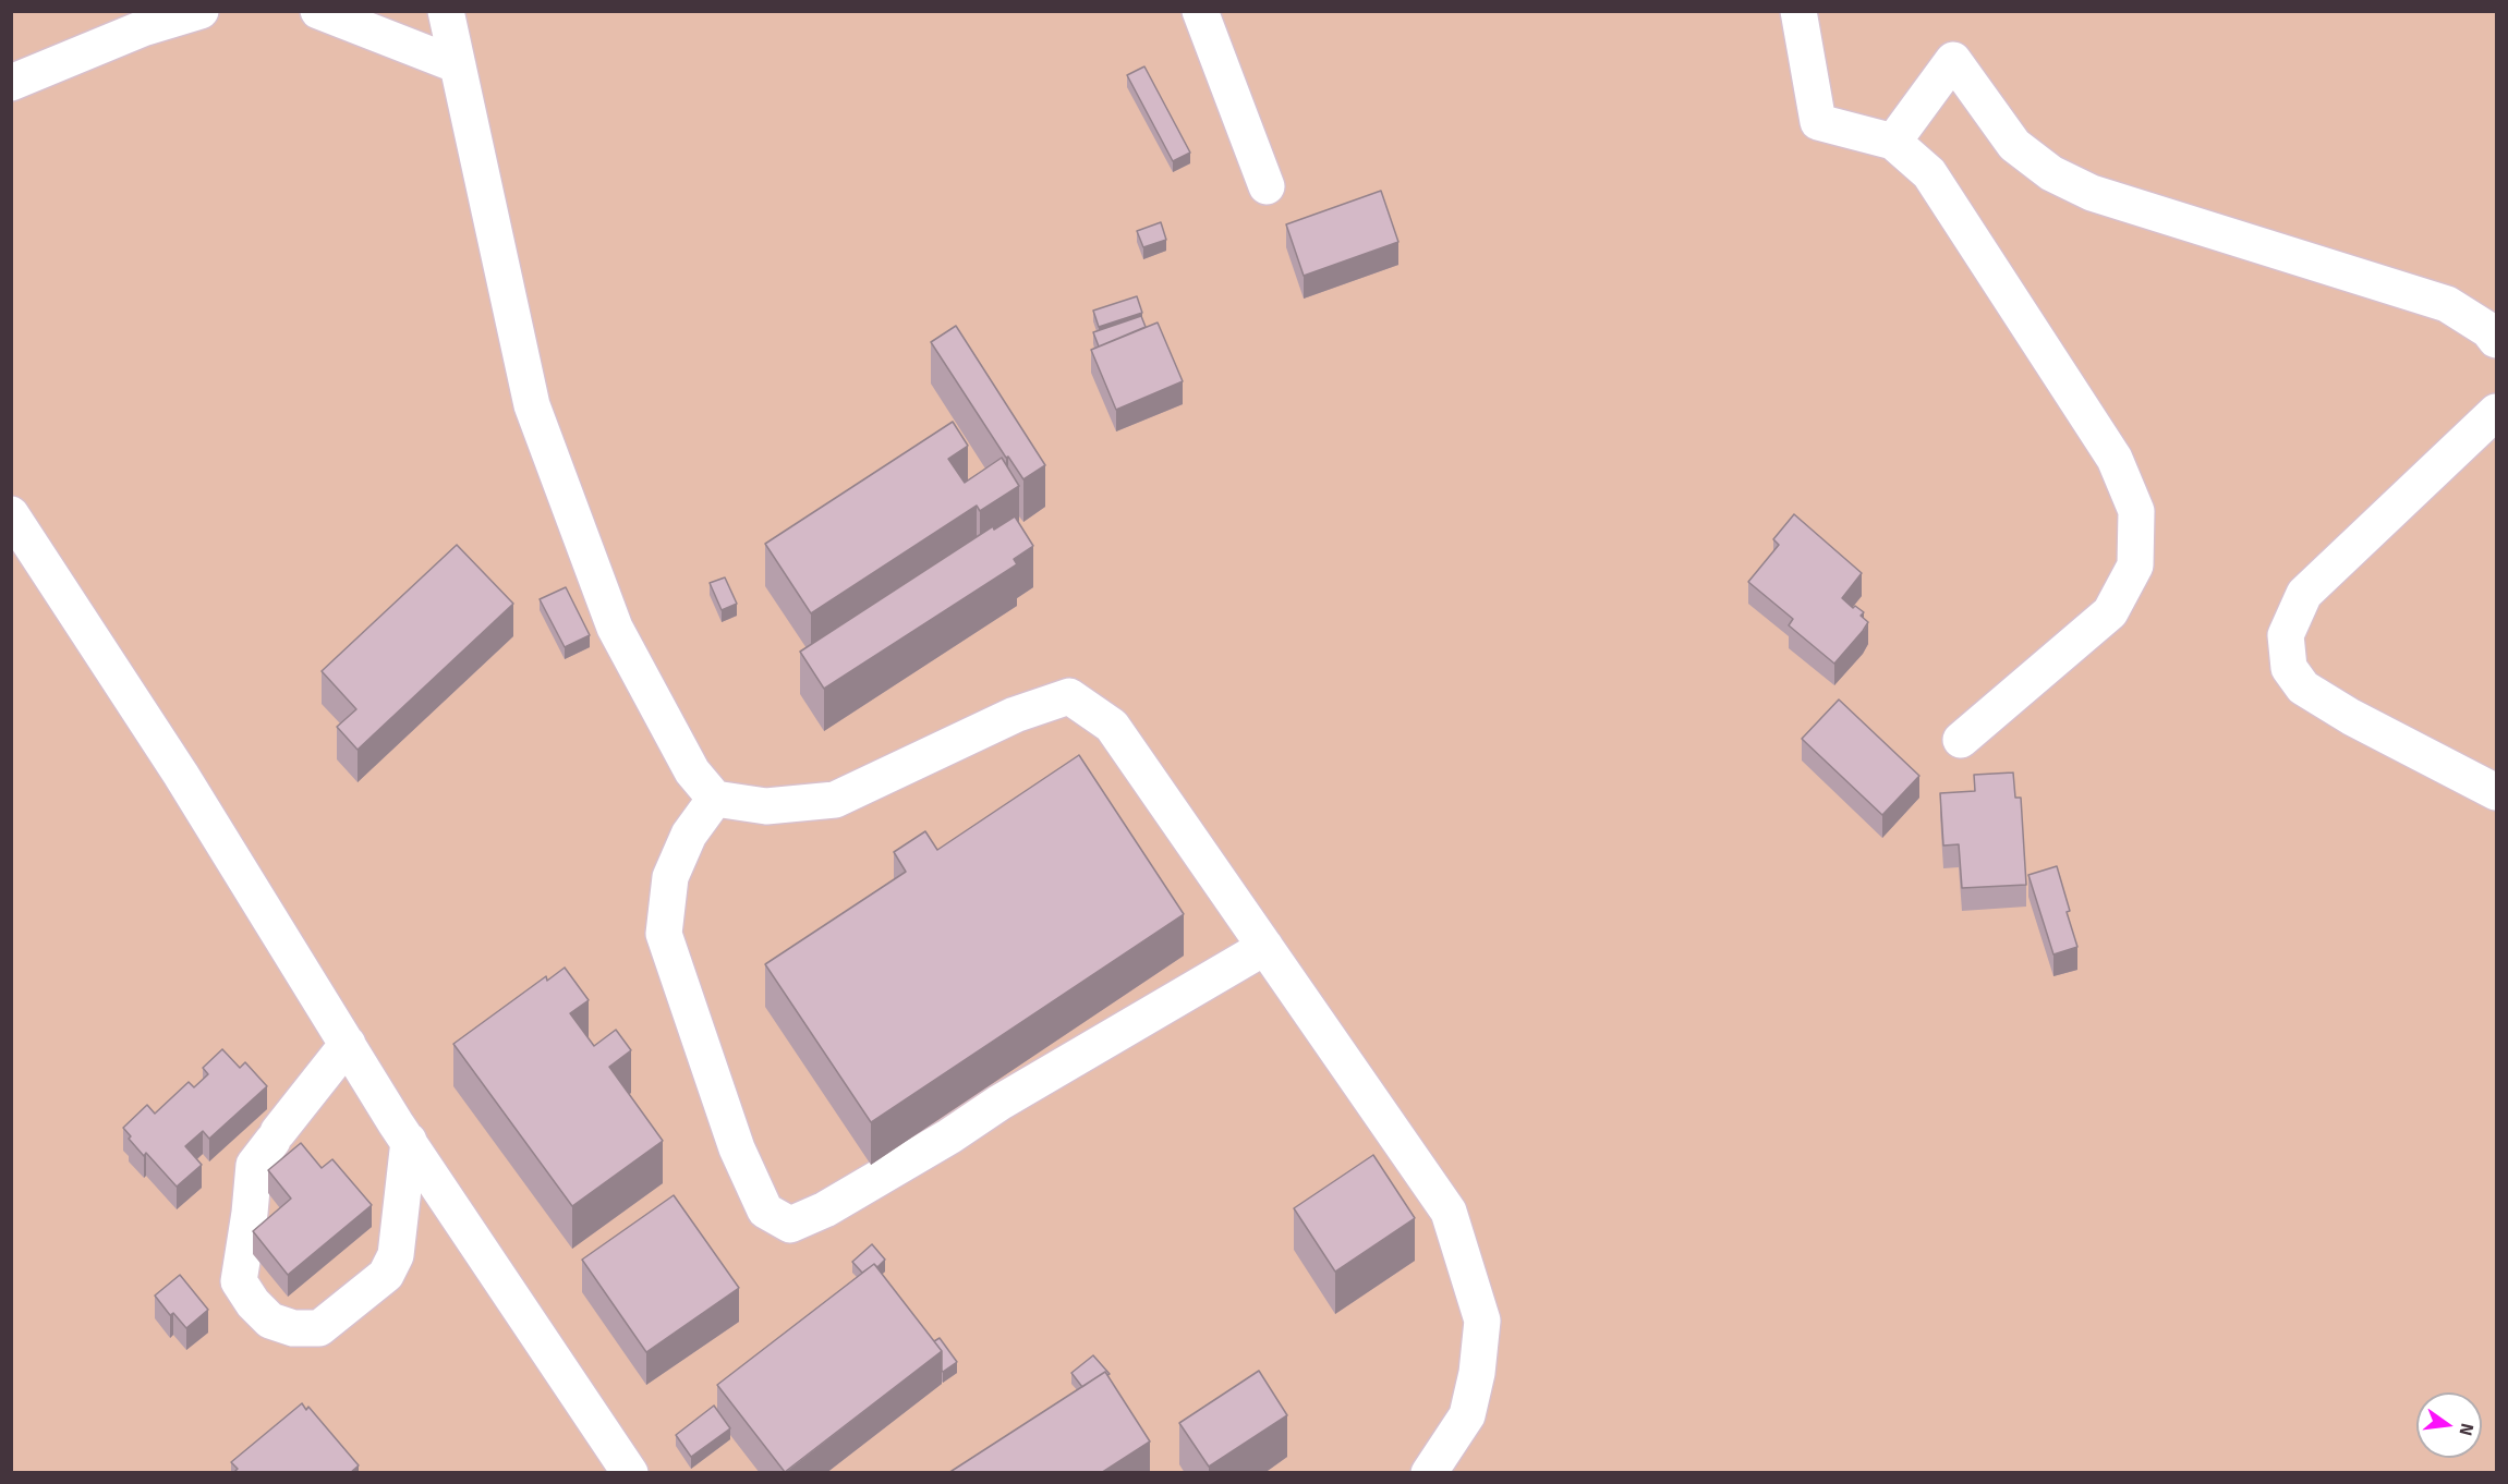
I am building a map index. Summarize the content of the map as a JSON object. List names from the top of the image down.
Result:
{
  "north": "right"
}
